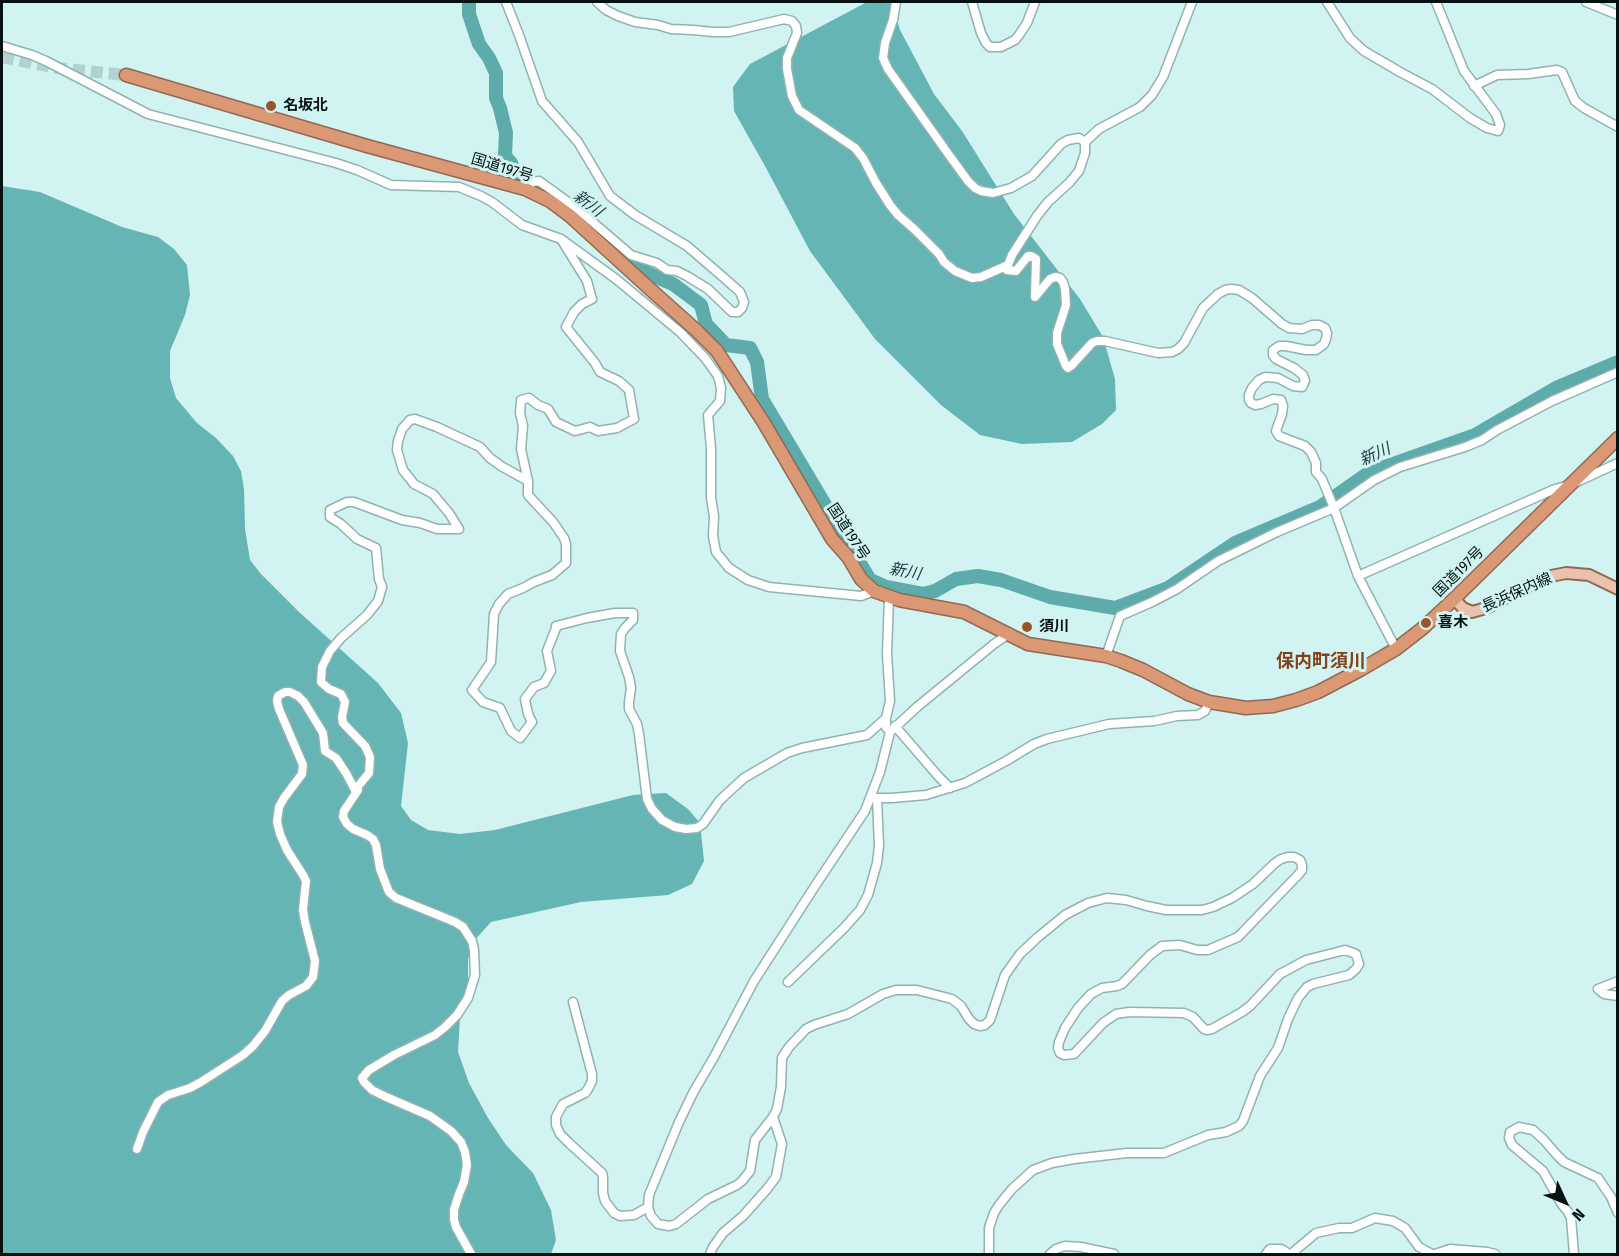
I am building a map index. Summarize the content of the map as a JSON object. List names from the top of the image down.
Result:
{
  "streets": {
    "highway": ["国道197号"],
    "main road": ["長浜保内線"]
  },
  "crossings": [
    ["国道197号", "長浜保内線"]
  ],
  "districts": ["保内町須川"],
  "water": ["新川"],
  "places": ["名坂北", "喜木", "須川"],
  "north": "bottom right"
}
